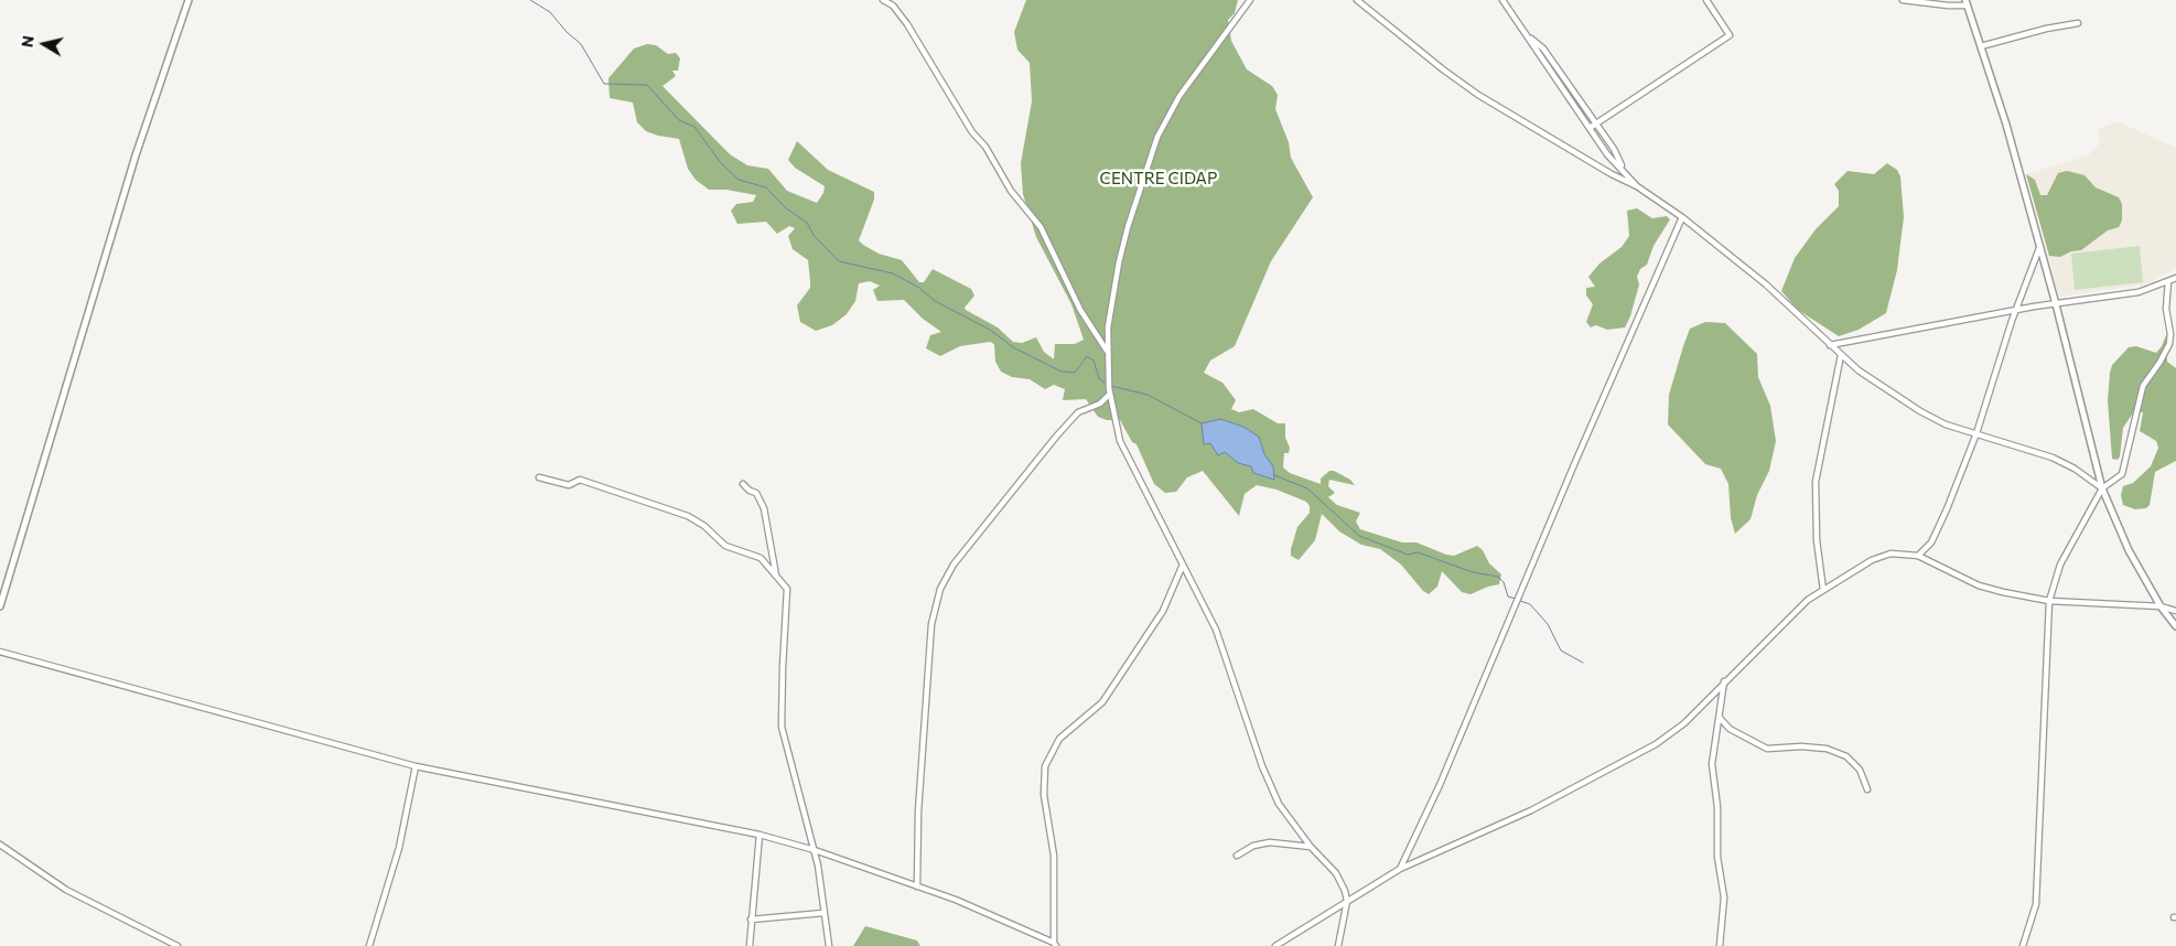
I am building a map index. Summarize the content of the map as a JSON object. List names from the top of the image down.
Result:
{
  "parks": ["CENTRE CIDAP"],
  "north": "left"
}
